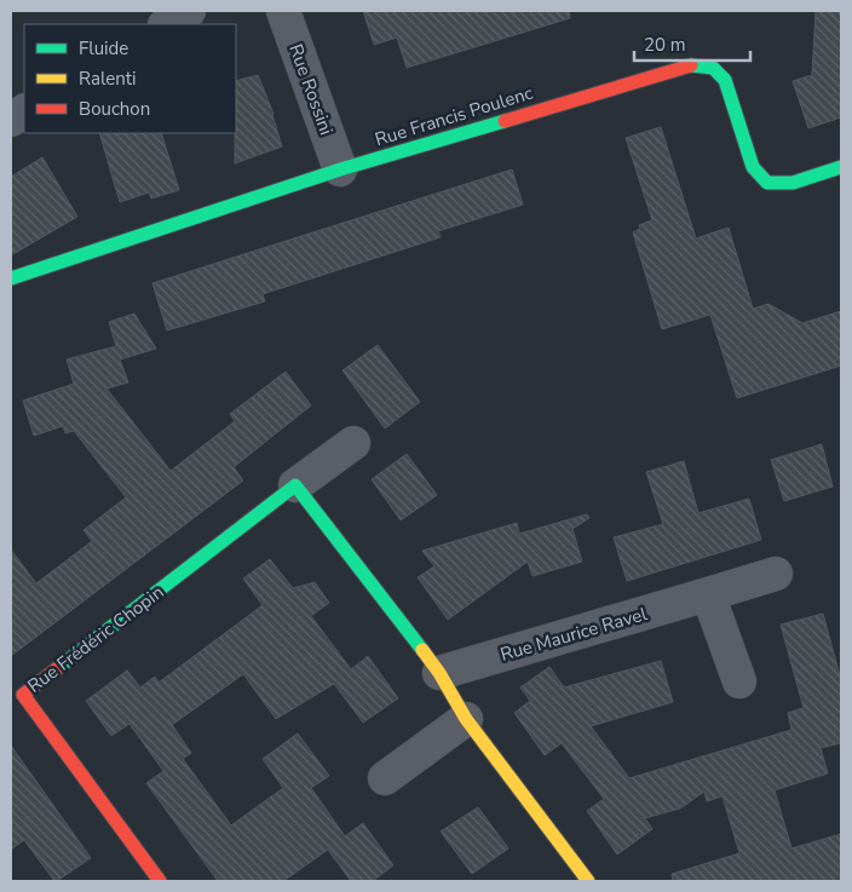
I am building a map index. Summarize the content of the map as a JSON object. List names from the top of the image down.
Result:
{
  "streets": {
    "street": [
      "Rue Rossini",
      "Rue Francis Poulenc",
      "Rue Maurice Ravel",
      "Rue Frédéric Chopin"
    ]
  },
  "crossings": [
    ["Rue Rossini", "Rue Francis Poulenc"]
  ],
  "legend": ["Fluide", "Ralenti", "Bouchon"],
  "scale_bar": "20 m"
}
